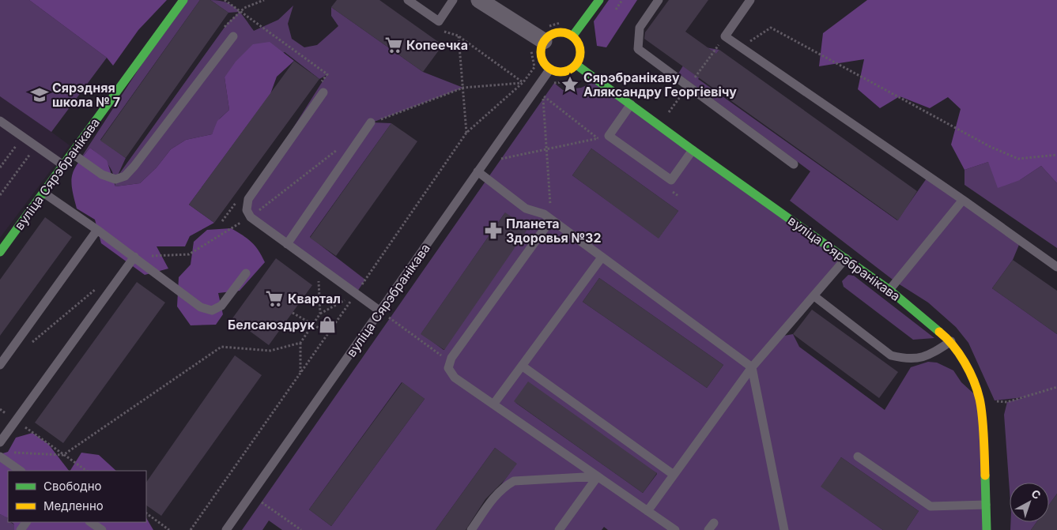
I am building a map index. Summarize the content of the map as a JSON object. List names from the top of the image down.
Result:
{
  "streets": {
    "street": ["вуліца Сярэбранікава"]
  },
  "places": {
    "supermarket": ["Копеечка", "Квартал"],
    "place": ["Сярэбранікаву Аляксандру Георгіевічу"],
    "school or university": ["Сярэдняя школа № 7"],
    "pharmacy": ["Планета Здоровья №32"],
    "shop": ["Белсаюздрук"]
  },
  "legend": ["Свободно", "Медленно"],
  "north": "top right"
}
